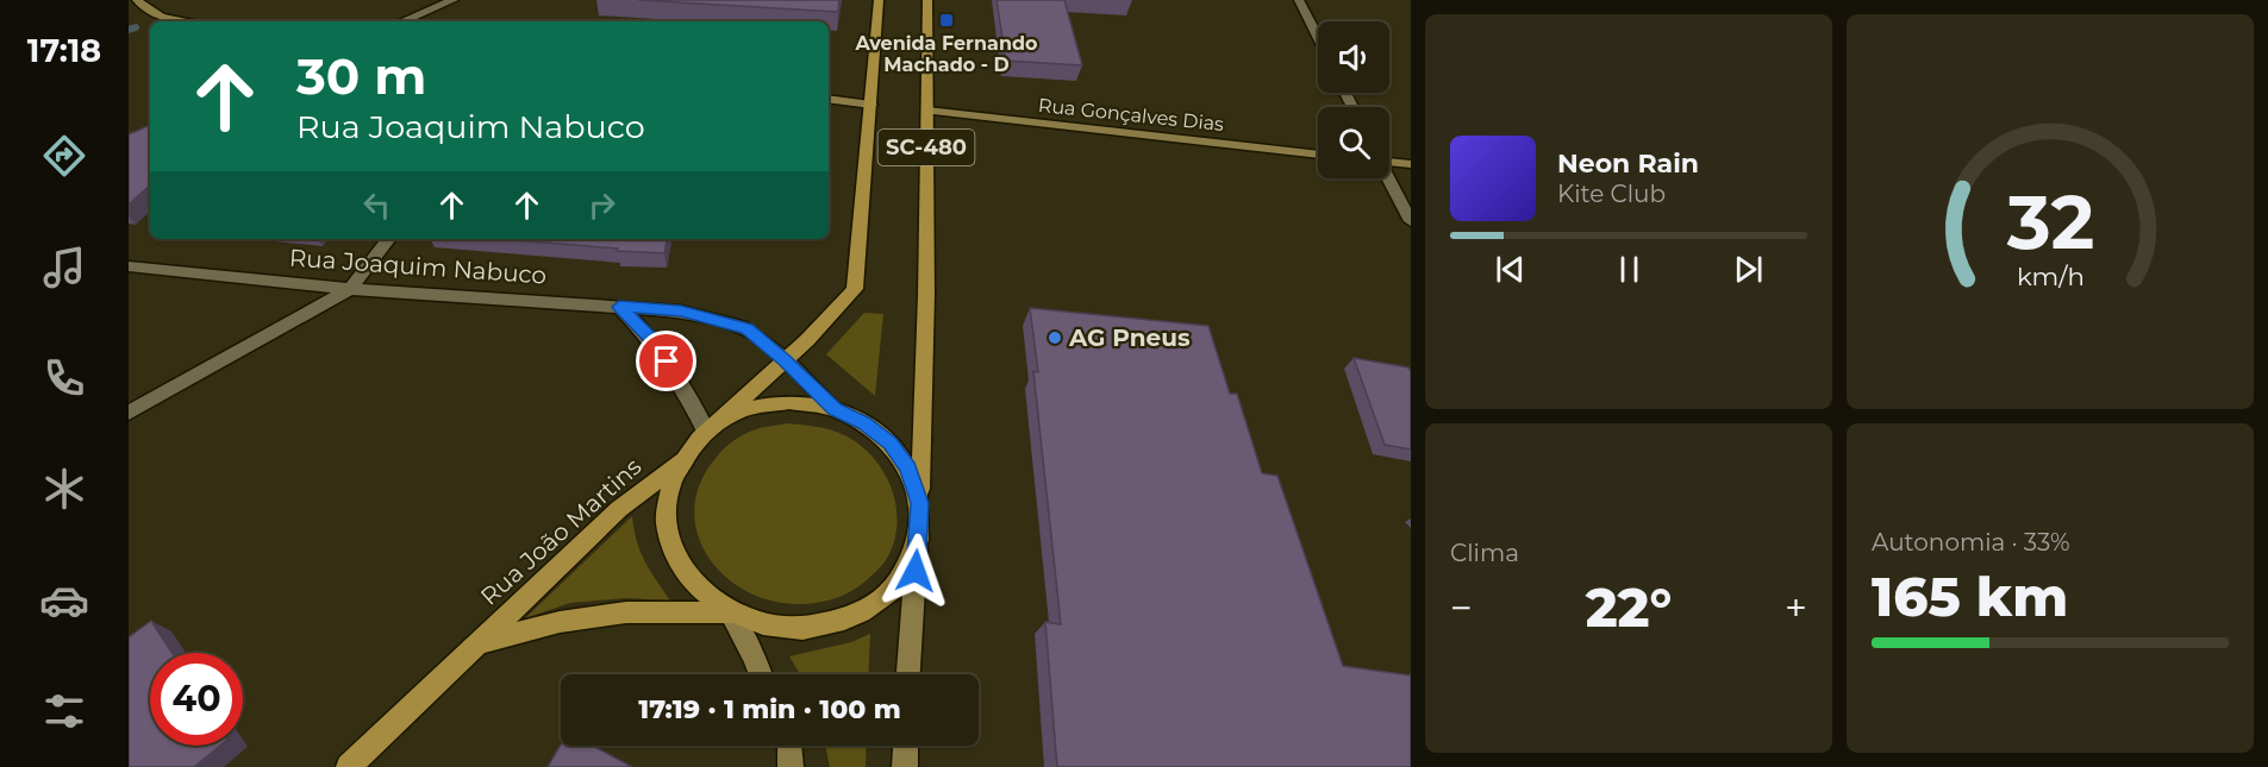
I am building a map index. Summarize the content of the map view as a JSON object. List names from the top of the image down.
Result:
{
  "streets": {
    "main road": ["SC-480", "Rua João Martins"],
    "street": ["Rua Gonçalves Dias", "Rua Joaquim Nabuco"]
  },
  "crossings": [
    ["Rua Gonçalves Dias", "SC-480"],
    ["SC-480", "Rua Joaquim Nabuco"],
    ["SC-480", "Rua João Martins"],
    ["Rua Joaquim Nabuco", "Rua João Martins"]
  ],
  "places": {
    "transit": ["Avenida Fernando Machado - D"],
    "other": ["AG Pneus"]
  },
  "page": {
    "tabs": "17:18",
    "turn": ["30 m", "Rua Joaquim Nabuco"],
    "song": ["Neon Rain", "Kite Club"],
    "tile": [
      "Clima",
      ["Autonomia · 33%", "165 km"]
    ],
    "heat": ["−", "22°", "+"],
    "limit": "40",
    "trip": "17:19 · 1 min · 100 m",
    "gauge": ["32", "km/h"]
  }
}
